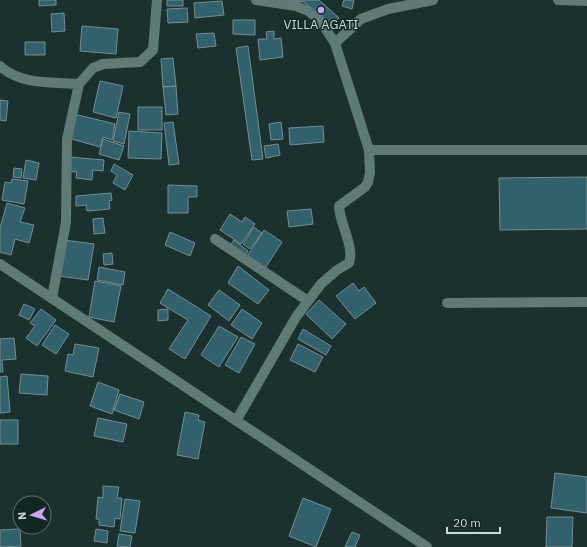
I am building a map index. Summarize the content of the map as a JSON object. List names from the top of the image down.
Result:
{
  "places": ["VILLA AGATI"],
  "scale_bar": "20 m",
  "north": "left"
}
